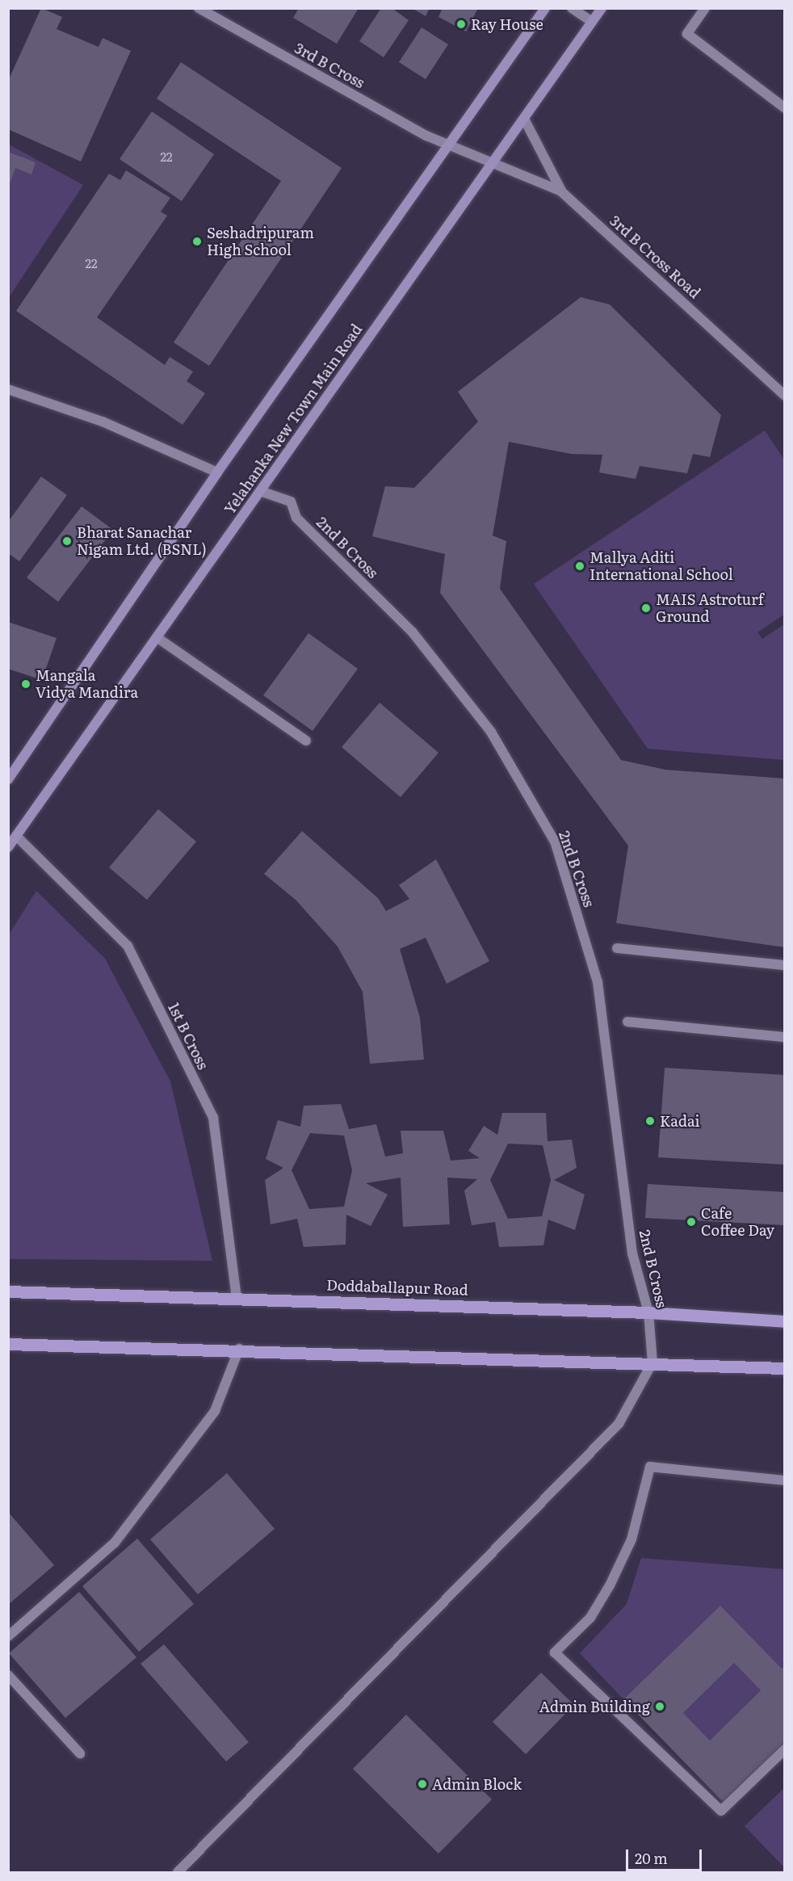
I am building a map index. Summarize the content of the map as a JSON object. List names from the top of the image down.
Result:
{
  "streets": {
    "main road": ["Yelahanka New Town Main Road", "Doddaballapur Road"],
    "street": [
      "3rd B Cross",
      "3rd B Cross Road",
      "2nd B Cross",
      "1st B Cross"
    ]
  },
  "crossings": [
    ["3rd B Cross", "3rd B Cross Road"],
    ["3rd B Cross", "Yelahanka New Town Main Road"],
    ["3rd B Cross Road", "Yelahanka New Town Main Road"],
    ["Yelahanka New Town Main Road", "2nd B Cross"],
    ["Yelahanka New Town Main Road", "1st B Cross"],
    ["2nd B Cross", "Doddaballapur Road"],
    ["1st B Cross", "Doddaballapur Road"]
  ],
  "places": [
    "Ray House",
    "Seshadripuram High School",
    "Bharat Sanachar Nigam Ltd. (BSNL)",
    "Mallya Aditi International School",
    "MAIS Astroturf Ground",
    "Mangala Vidya Mandira",
    "Kadai",
    "Cafe Coffee Day",
    "Admin Building",
    "Admin Block"
  ],
  "house_numbers": ["22", "22"],
  "scale_bar": "20 m"
}
